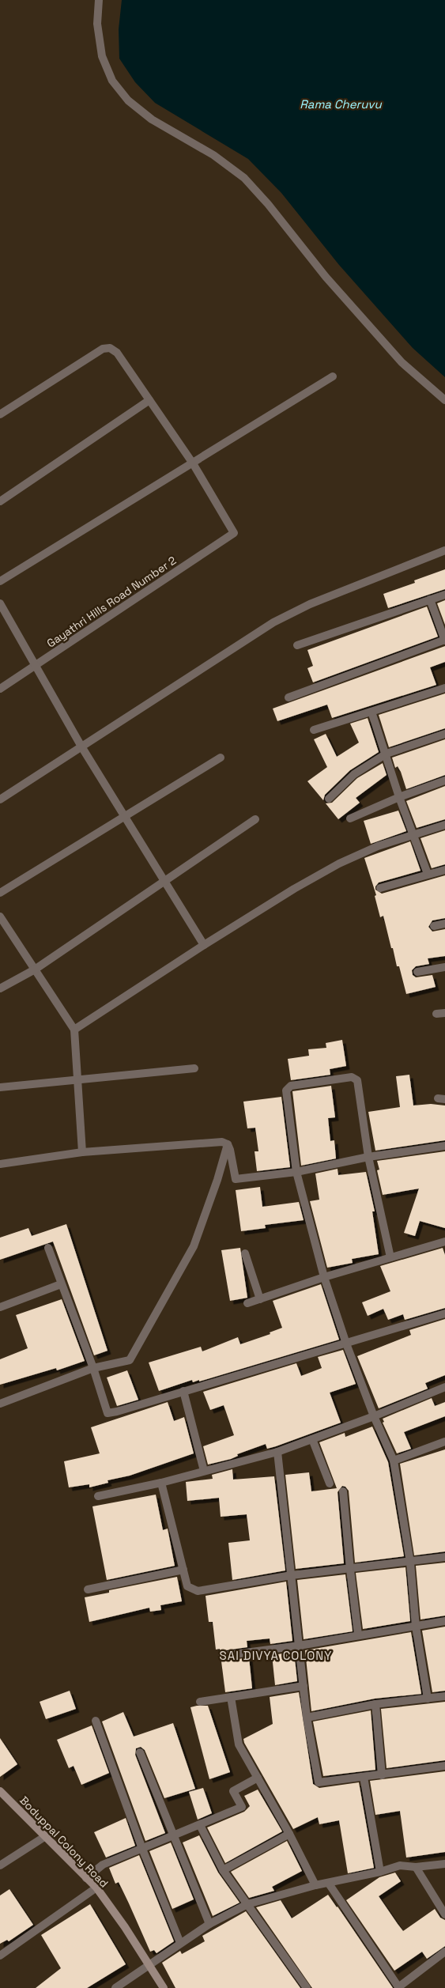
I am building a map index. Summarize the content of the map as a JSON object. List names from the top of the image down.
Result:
{
  "streets": {
    "street": ["Gayathri Hills Road Number 2", "Boduppal Colony Road"]
  },
  "districts": ["SAI DIVYA COLONY"],
  "water": ["Rama Cheruvu"]
}
